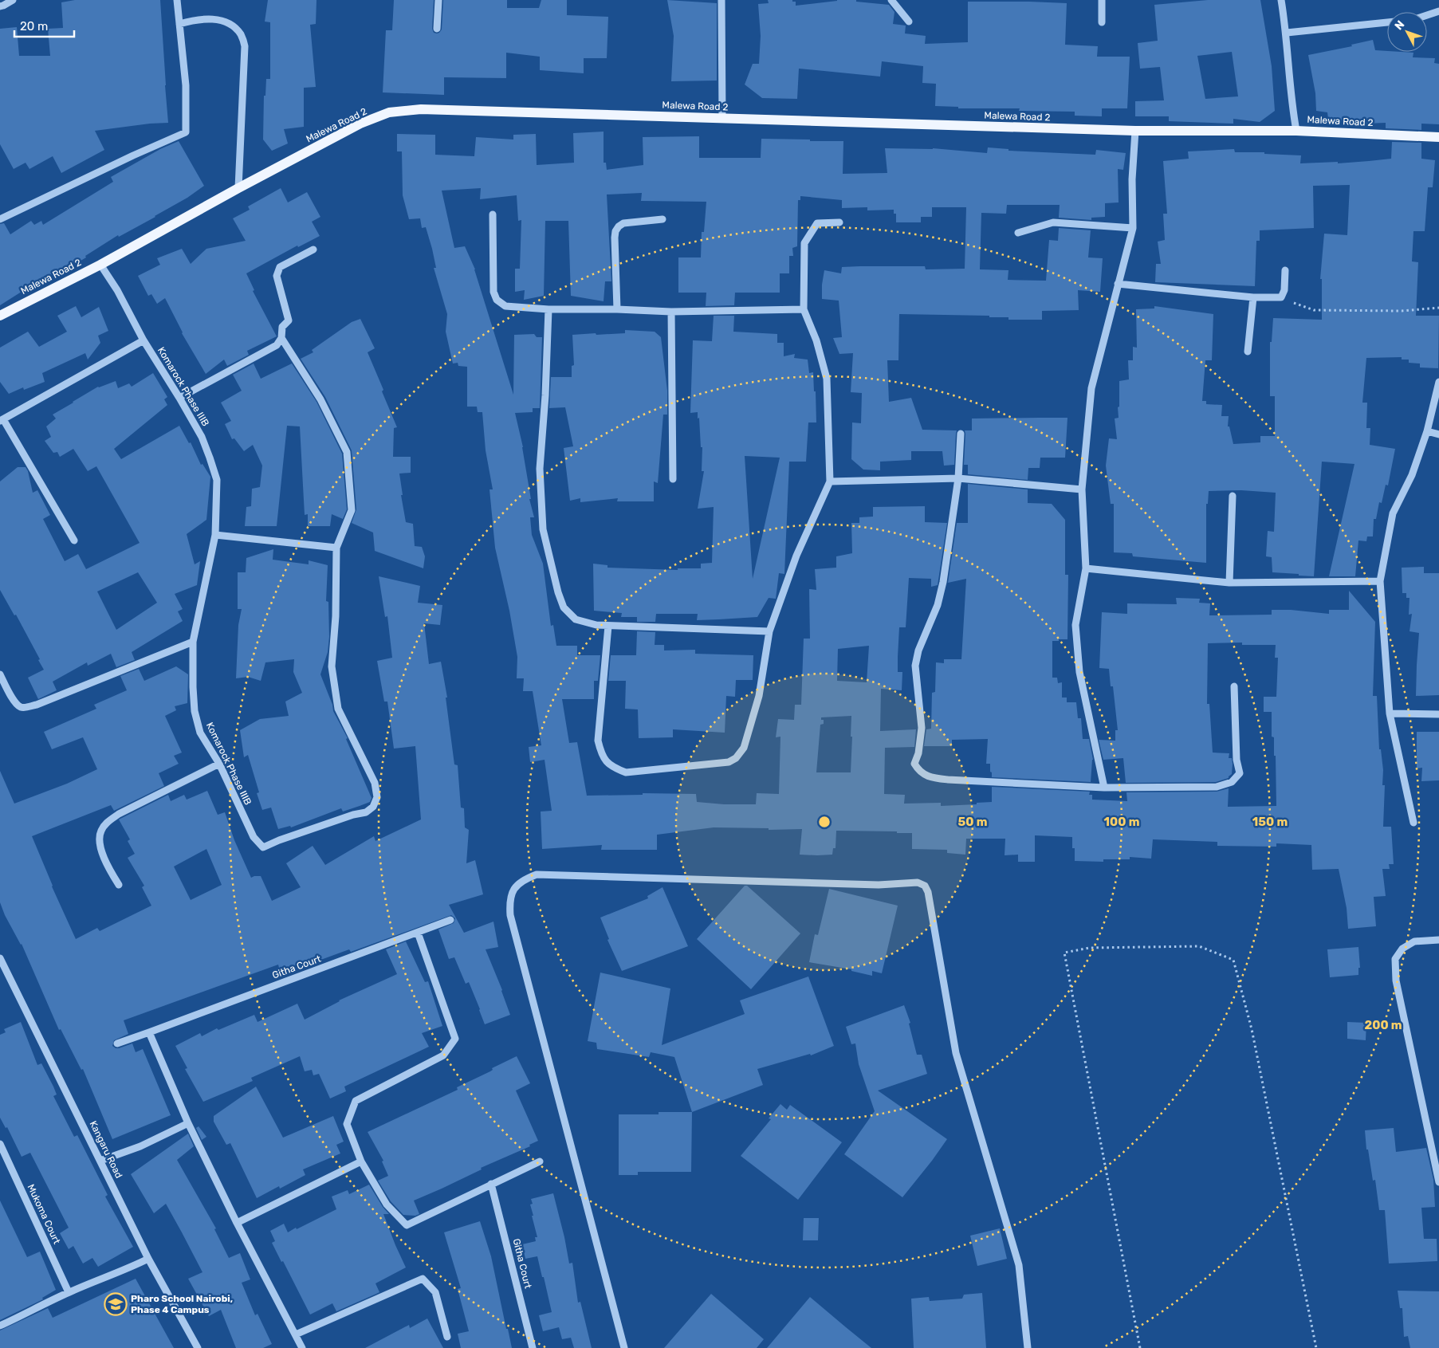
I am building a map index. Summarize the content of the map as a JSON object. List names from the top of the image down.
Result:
{
  "streets": {
    "main road": ["Malewa Road 2"],
    "street": [
      "Komarock Phase IIIB",
      "Githa Court",
      "Kangaru Road",
      "Mukoma Court"
    ]
  },
  "crossings": [
    ["Malewa Road 2", "Komarock Phase IIIB"]
  ],
  "places": {
    "school or university": ["Pharo School Nairobi, Phase 4 Campus"]
  },
  "scale_bar": "20 m",
  "north": "top left",
  "rings": [
    "50 m",
    "100 m",
    "150 m",
    "200 m"
  ]
}
